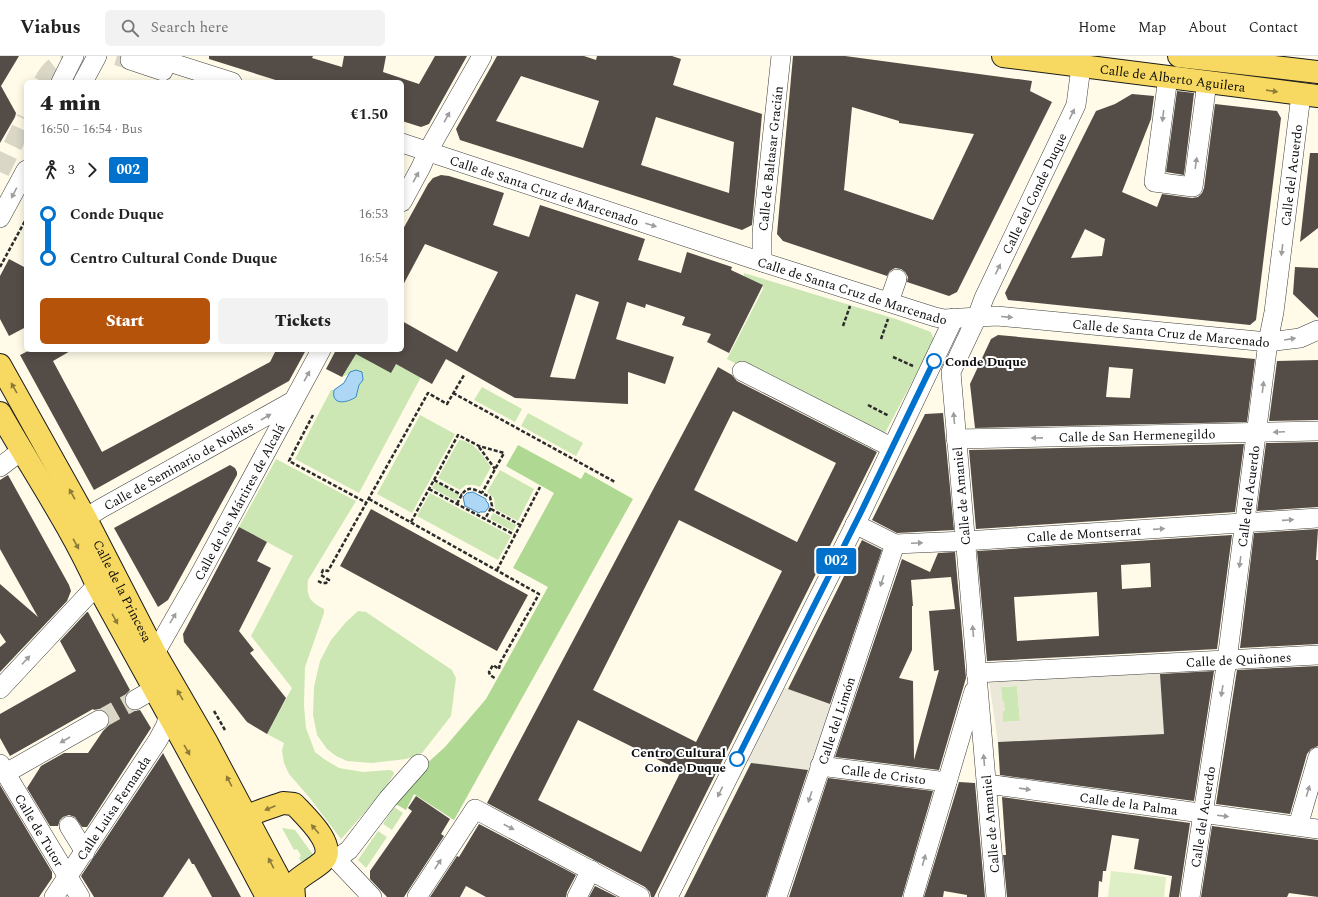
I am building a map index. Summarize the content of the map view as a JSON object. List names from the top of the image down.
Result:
{
  "streets": {
    "main road": ["Calle de Alberto Aguilera", "Calle de la Princesa"],
    "street": [
      "Calle de Baltasar Gracián",
      "Calle del Acuerdo",
      "Calle de Santa Cruz de Marcenado",
      "Calle del Conde Duque",
      "Calle de San Hermenegildo",
      "Calle de Seminario de Nobles",
      "Calle de Amaniel",
      "Calle de los Mártires de Alcalá",
      "Calle de Montserrat",
      "Calle de Quiñones",
      "Calle del Limón",
      "Calle de Cristo",
      "Calle de la Palma",
      "Calle Luisa Fernanda",
      "Calle de Tutor"
    ]
  },
  "crossings": [
    ["Calle de Alberto Aguilera", "Calle del Acuerdo"],
    ["Calle de Alberto Aguilera", "Calle del Conde Duque"],
    ["Calle de Baltasar Gracián", "Calle de Santa Cruz de Marcenado"],
    ["Calle del Acuerdo", "Calle de Santa Cruz de Marcenado"],
    ["Calle del Acuerdo", "Calle de San Hermenegildo"],
    ["Calle del Acuerdo", "Calle de Montserrat"],
    ["Calle del Acuerdo", "Calle de Quiñones"],
    ["Calle del Acuerdo", "Calle de la Palma"],
    ["Calle de Santa Cruz de Marcenado", "Calle del Conde Duque"],
    ["Calle de Santa Cruz de Marcenado", "Calle de Amaniel"],
    ["Calle del Conde Duque", "Calle de Amaniel"],
    ["Calle de San Hermenegildo", "Calle de Amaniel"],
    ["Calle de Seminario de Nobles", "Calle de los Mártires de Alcalá"],
    ["Calle de Seminario de Nobles", "Calle de la Princesa"],
    ["Calle de Amaniel", "Calle de Montserrat"],
    ["Calle de Amaniel", "Calle de Quiñones"],
    ["Calle de Amaniel", "Calle de Cristo"],
    ["Calle de Amaniel", "Calle de la Palma"],
    ["Calle de los Mártires de Alcalá", "Calle de la Princesa"],
    ["Calle de Montserrat", "Calle del Limón"],
    ["Calle de la Princesa", "Calle Luisa Fernanda"],
    ["Calle del Limón", "Calle de Cristo"],
    ["Calle Luisa Fernanda", "Calle de Tutor"]
  ],
  "one_way": [
    "Calle de Santa Cruz de Marcenado",
    "Calle del Conde Duque",
    "Calle de San Hermenegildo",
    "Calle de Seminario de Nobles",
    "Calle de los Mártires de Alcalá",
    "Calle de Montserrat",
    "Calle de la Palma"
  ],
  "places": ["Conde Duque", "Centro Cultural Conde Duque"],
  "lines": ["bus line 002"],
  "page": {
    "header": "Viabus",
    "search": "Search here",
    "nav": [
      "Home",
      "Map",
      "About",
      "Contact"
    ],
    "on_map": "002",
    "heading": ["4 min", "16:50 – 16:54 · Bus", "€1.50"],
    "legs": ["3", "002"],
    "list": [
      {
        "name": "Conde Duque",
        "value": "16:53"
      },
      {
        "name": "Centro Cultural Conde Duque",
        "value": "16:54"
      }
    ],
    "buttons": ["Start", "Tickets"]
  }
}
